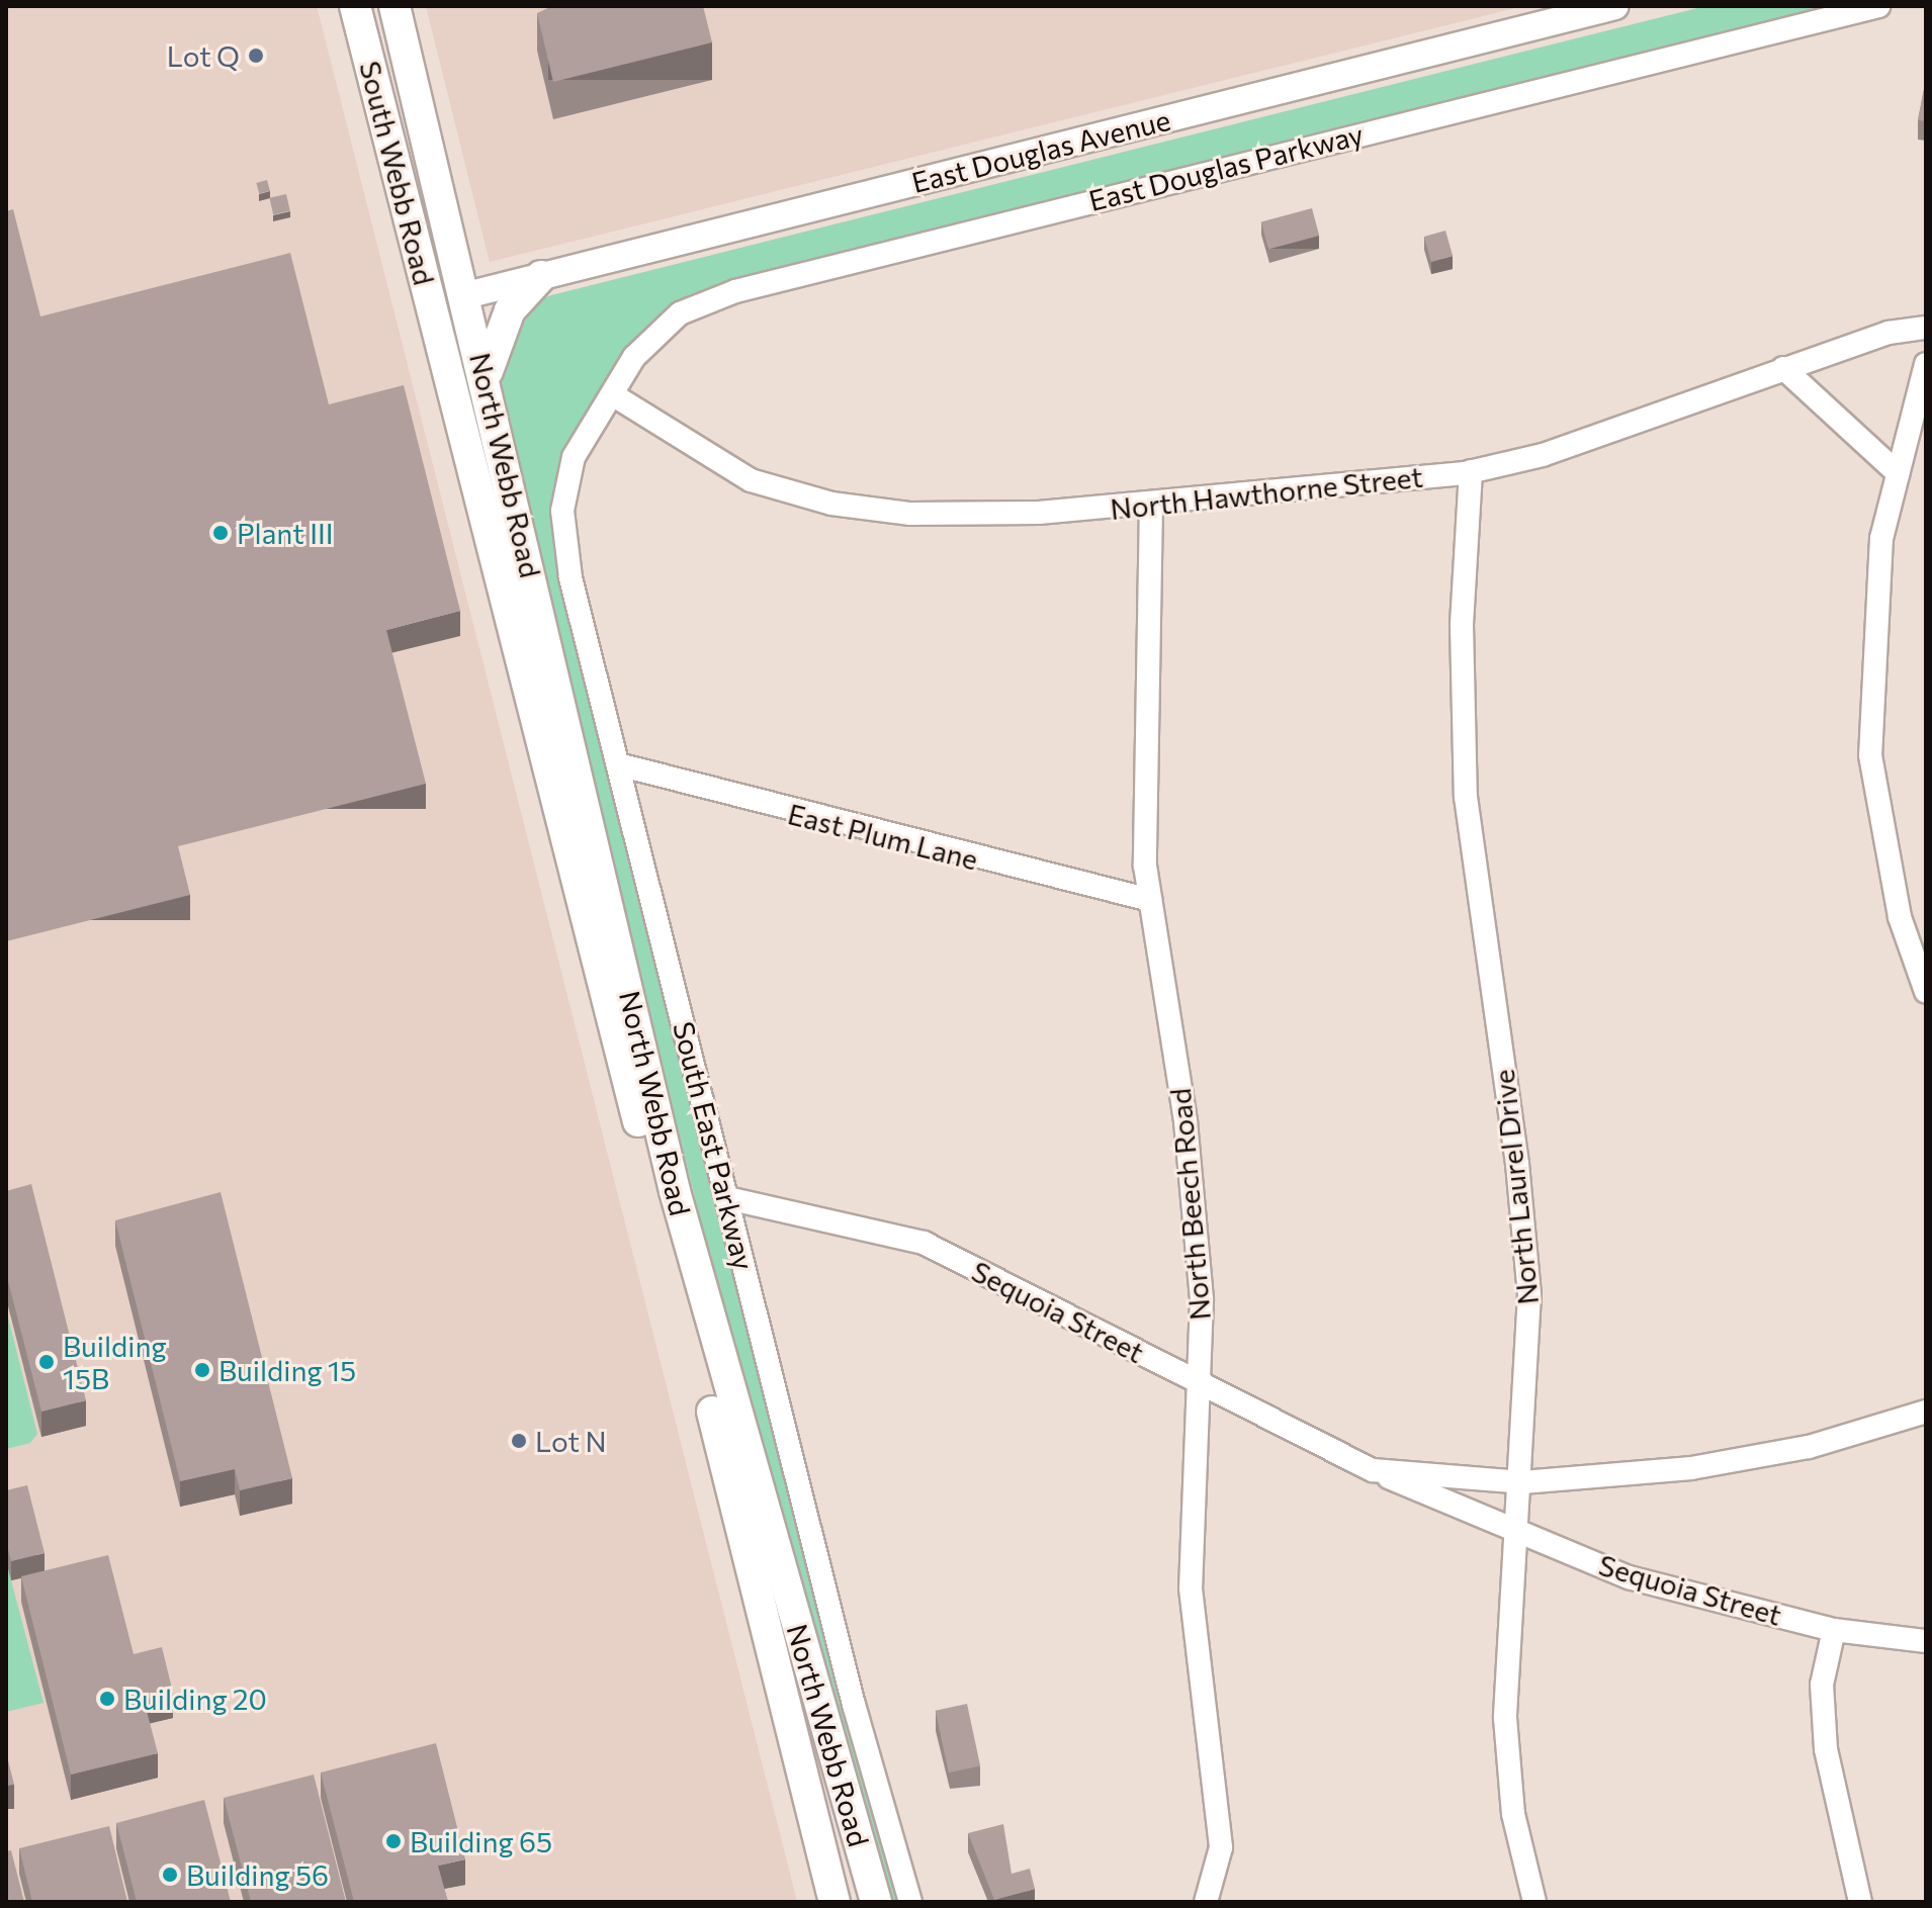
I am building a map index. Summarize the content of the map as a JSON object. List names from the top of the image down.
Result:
{
  "streets": {
    "main road": ["South Webb Road", "North Webb Road"],
    "street": [
      "East Douglas Avenue",
      "East Douglas Parkway",
      "North Hawthorne Street",
      "East Plum Lane",
      "South East Parkway",
      "North Laurel Drive",
      "North Beech Road",
      "Sequoia Street"
    ]
  },
  "crossings": [
    ["East Douglas Avenue", "South Webb Road"],
    ["East Douglas Avenue", "North Webb Road"],
    ["East Douglas Parkway", "North Hawthorne Street"],
    ["East Douglas Parkway", "South East Parkway"],
    ["South Webb Road", "North Webb Road"],
    ["North Hawthorne Street", "South East Parkway"],
    ["North Hawthorne Street", "North Laurel Drive"],
    ["North Hawthorne Street", "North Beech Road"],
    ["East Plum Lane", "South East Parkway"],
    ["East Plum Lane", "North Beech Road"],
    ["South East Parkway", "Sequoia Street"],
    ["North Laurel Drive", "Sequoia Street"],
    ["North Beech Road", "Sequoia Street"]
  ],
  "places": [
    "Lot Q",
    "Plant III",
    "Building 15B",
    "Building 15",
    "Lot N",
    "Building 20",
    "Building 65",
    "Building 56"
  ]
}
